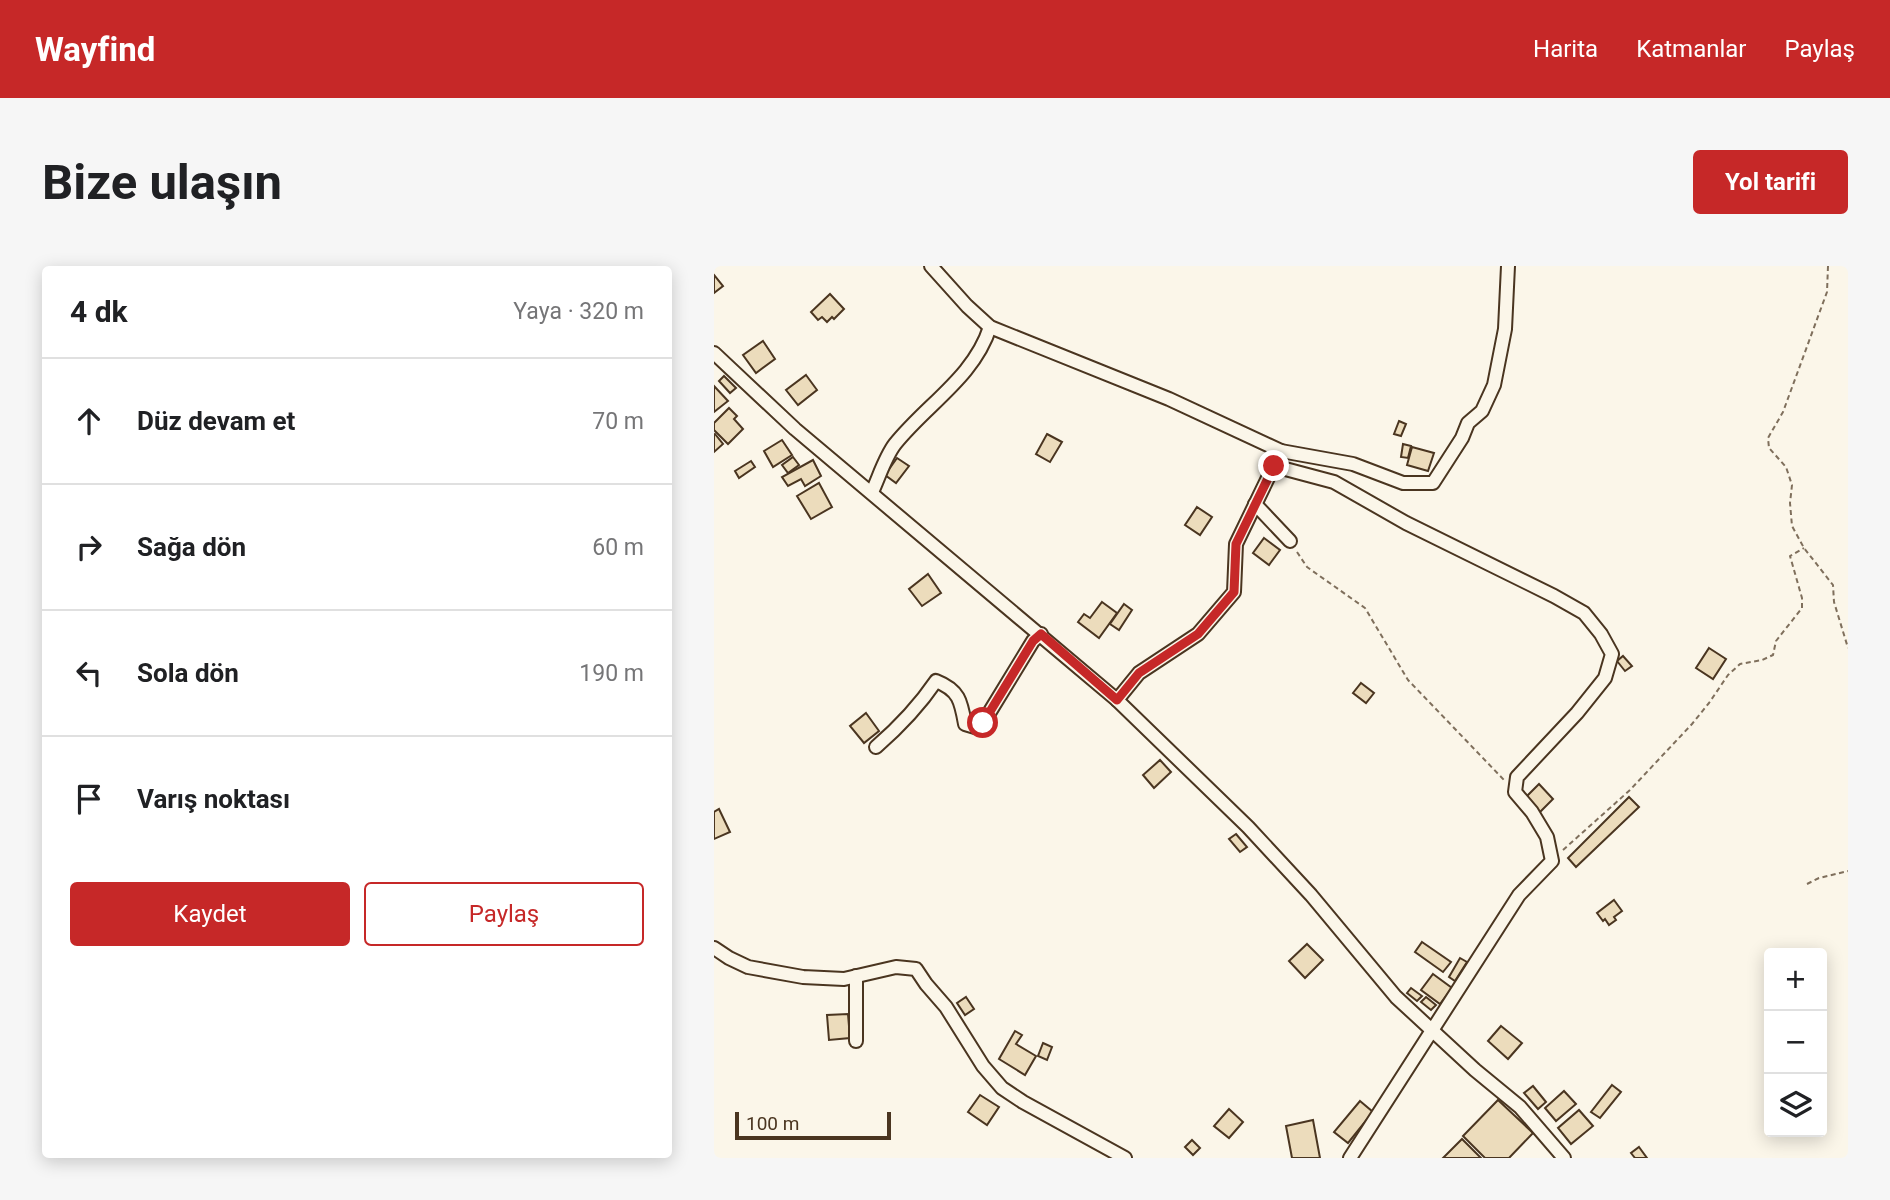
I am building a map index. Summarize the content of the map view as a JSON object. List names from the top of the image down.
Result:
{
  "scale_bar": "100 m",
  "page": {
    "header": "Wayfind",
    "nav": ["Harita", "Katmanlar", "Paylaş"],
    "buttons": [
      "Yol tarifi",
      ["Kaydet", "Paylaş"]
    ],
    "title": "Bize ulaşın",
    "heading": ["4 dk", "Yaya · 320 m"],
    "list": [
      ["Düz devam et", "70 m"],
      ["Sağa dön", "60 m"],
      ["Sola dön", "190 m"],
      "Varış noktası"
    ],
    "map_buttons": ["+", "−"],
    "scale": "100 m"
  }
}
